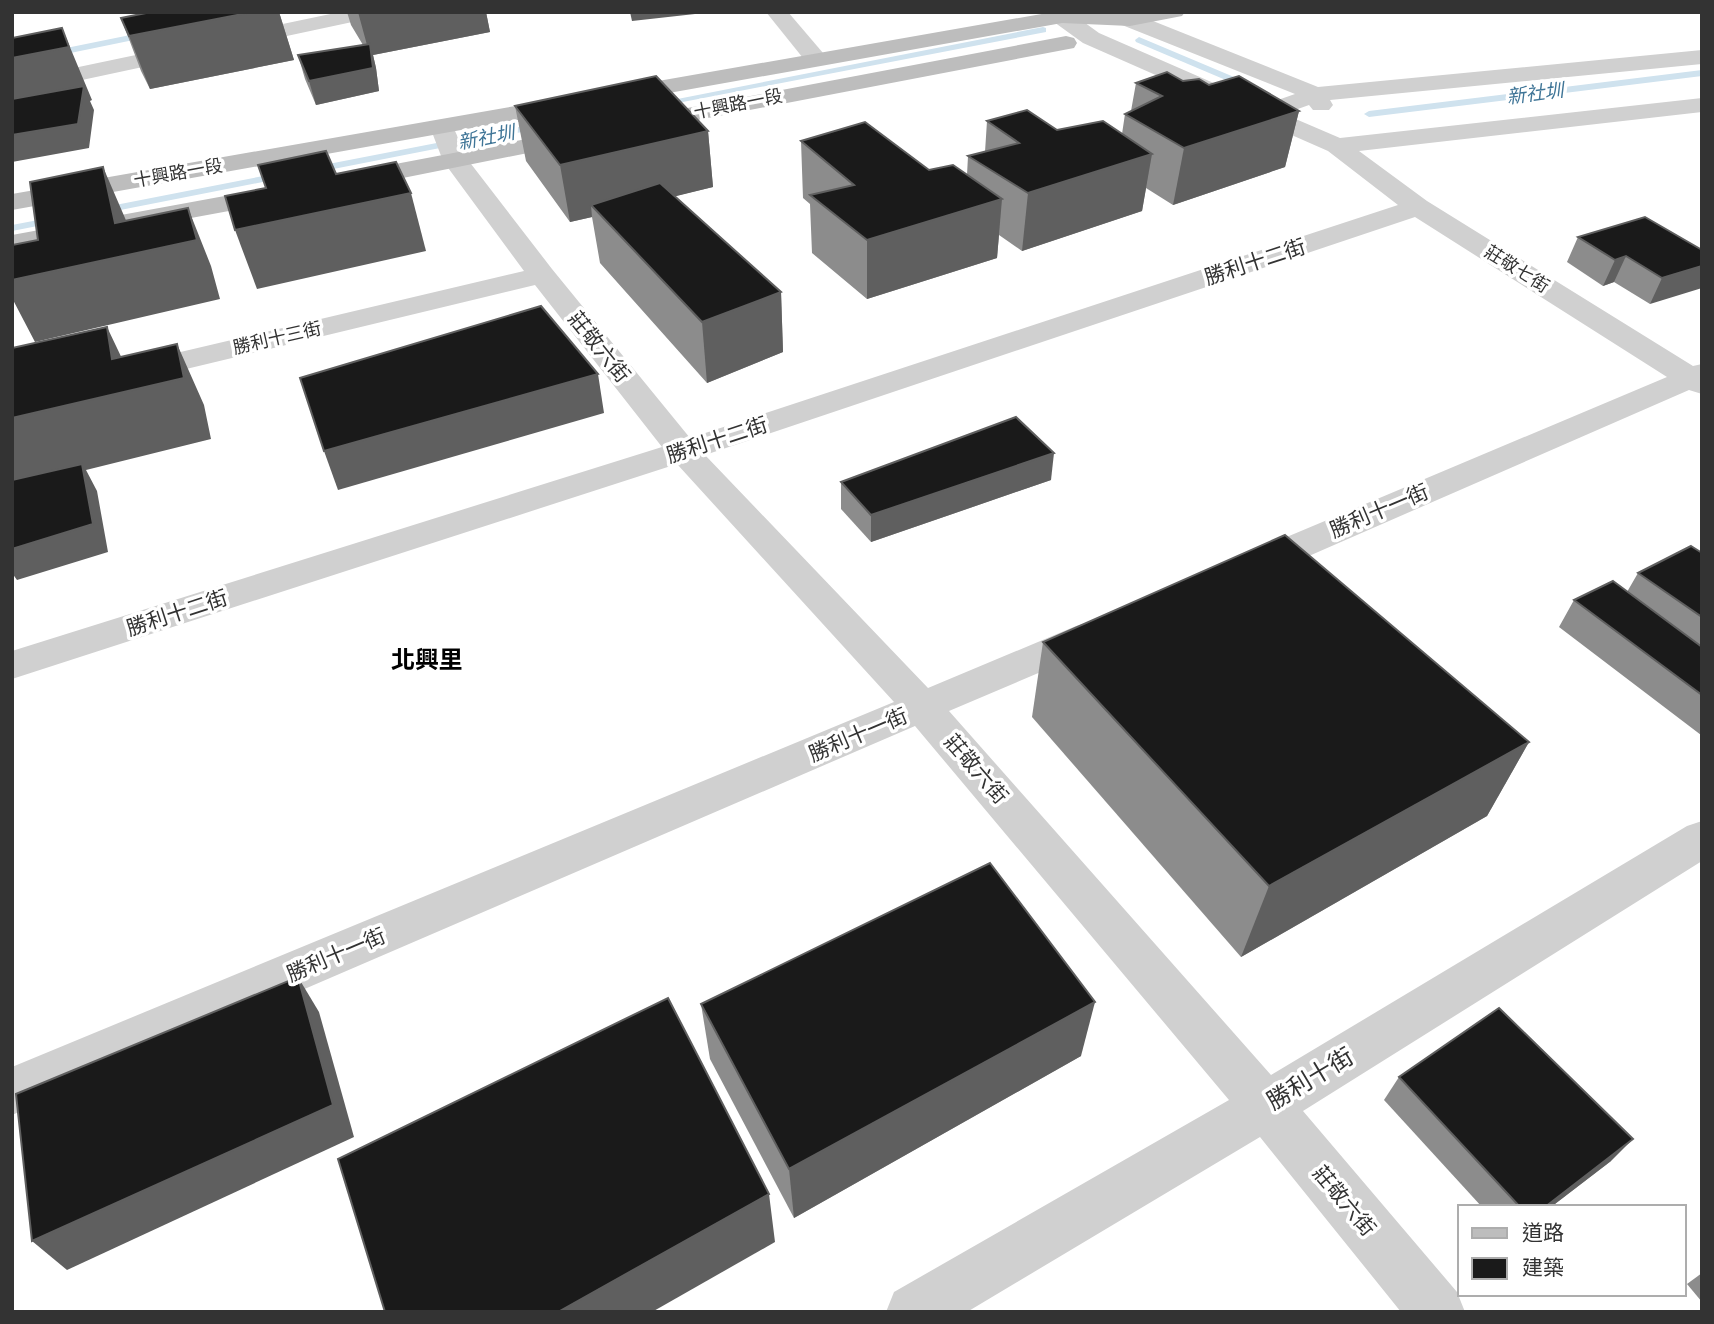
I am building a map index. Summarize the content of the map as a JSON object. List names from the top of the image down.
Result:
{
  "streets": {
    "street": [
      "十興路一段",
      "勝利十二街",
      "莊敬七街",
      "勝利十三街",
      "莊敬六街",
      "勝利十一街",
      "勝利十街"
    ]
  },
  "crossings": [
    ["十興路一段", "莊敬七街"],
    ["十興路一段", "莊敬六街"],
    ["勝利十二街", "莊敬七街"],
    ["勝利十二街", "莊敬六街"],
    ["莊敬七街", "勝利十一街"],
    ["勝利十三街", "莊敬六街"],
    ["莊敬六街", "勝利十一街"],
    ["莊敬六街", "勝利十街"]
  ],
  "districts": ["北興里"],
  "water": ["新社圳"],
  "legend": ["道路", "建築"]
}
